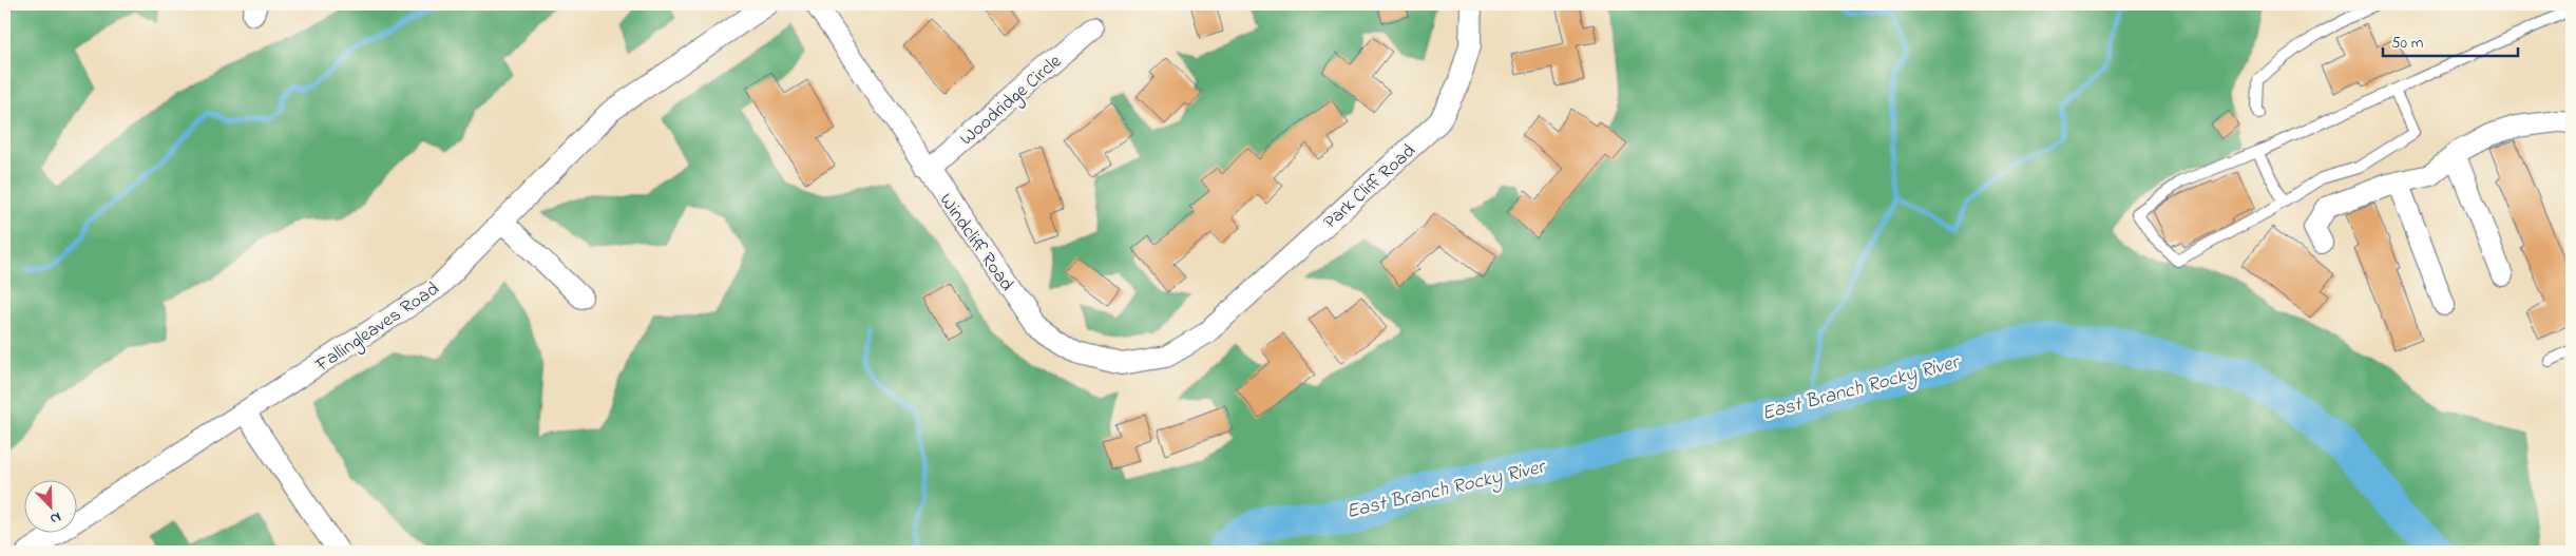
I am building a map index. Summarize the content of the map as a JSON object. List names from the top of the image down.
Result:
{
  "streets": {
    "street": [
      "Woodridge Circle",
      "Park Cliff Road",
      "Windcliff Road",
      "Fallingleaves Road"
    ]
  },
  "crossings": [
    ["Woodridge Circle", "Windcliff Road"],
    ["Park Cliff Road", "Windcliff Road"]
  ],
  "water": ["East Branch Rocky River"],
  "scale_bar": "50 m",
  "north": "bottom right"
}
